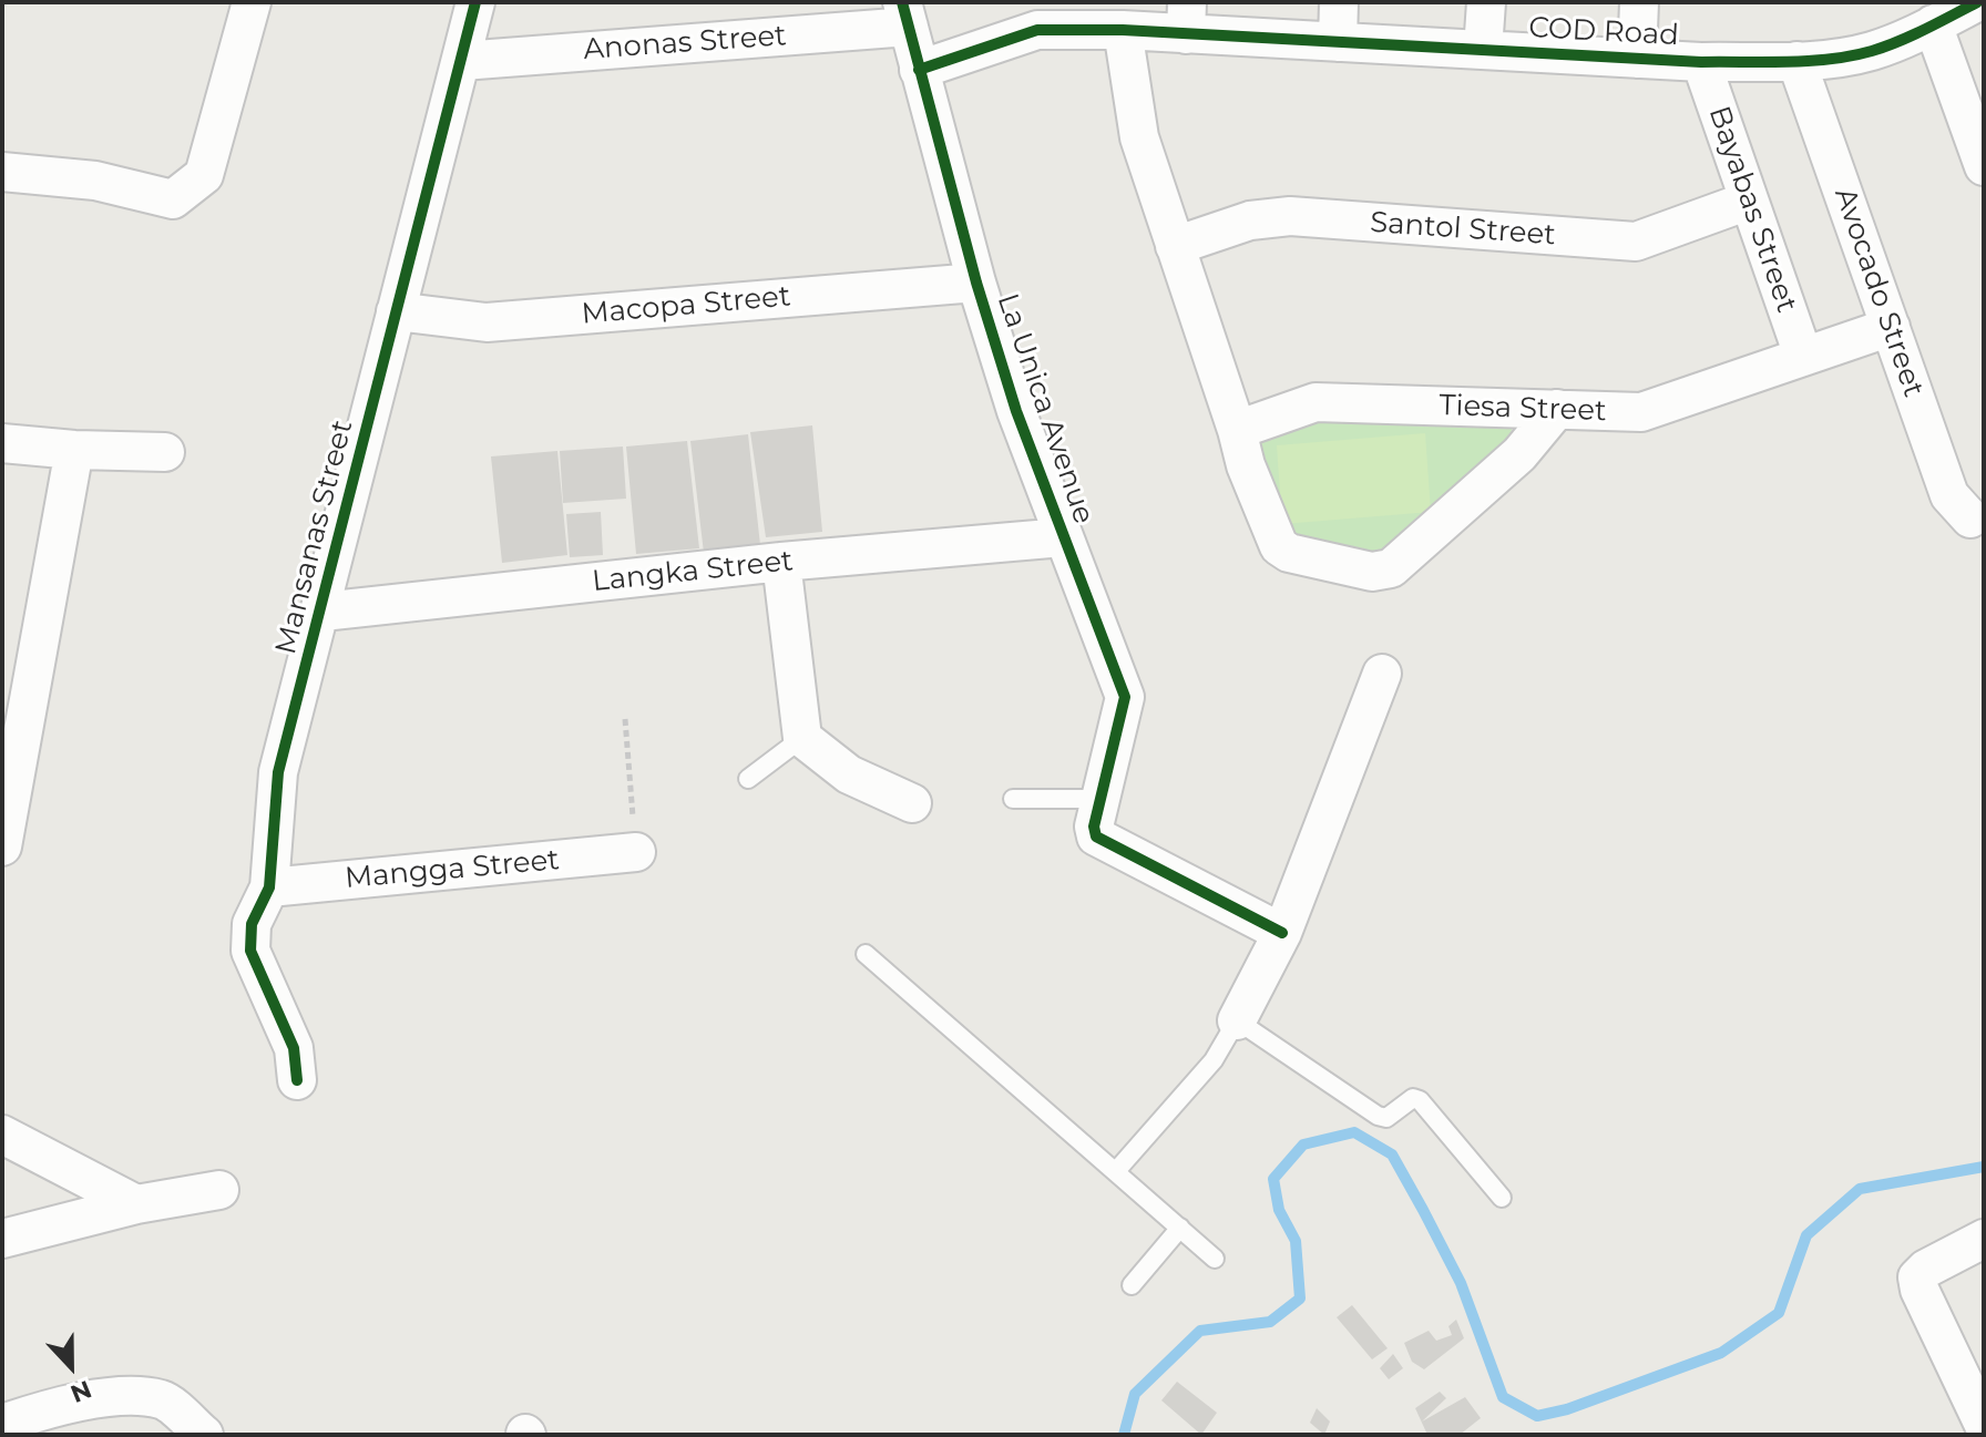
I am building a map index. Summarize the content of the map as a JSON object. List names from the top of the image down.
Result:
{
  "streets": {
    "street": [
      "COD Road",
      "Anonas Street",
      "Bayabas Street",
      "Santol Street",
      "Avocado Street",
      "Macopa Street",
      "La Unica Avenue",
      "Tiesa Street",
      "Mansanas Street",
      "Langka Street",
      "Mangga Street"
    ]
  },
  "crossings": [
    ["COD Road", "Bayabas Street"],
    ["COD Road", "Avocado Street"],
    ["COD Road", "La Unica Avenue"],
    ["Anonas Street", "La Unica Avenue"],
    ["Anonas Street", "Mansanas Street"],
    ["Bayabas Street", "Santol Street"],
    ["Bayabas Street", "Tiesa Street"],
    ["Avocado Street", "Tiesa Street"],
    ["Macopa Street", "La Unica Avenue"],
    ["Macopa Street", "Mansanas Street"],
    ["La Unica Avenue", "Langka Street"],
    ["Mansanas Street", "Langka Street"],
    ["Mansanas Street", "Mangga Street"]
  ],
  "north": "bottom"
}
